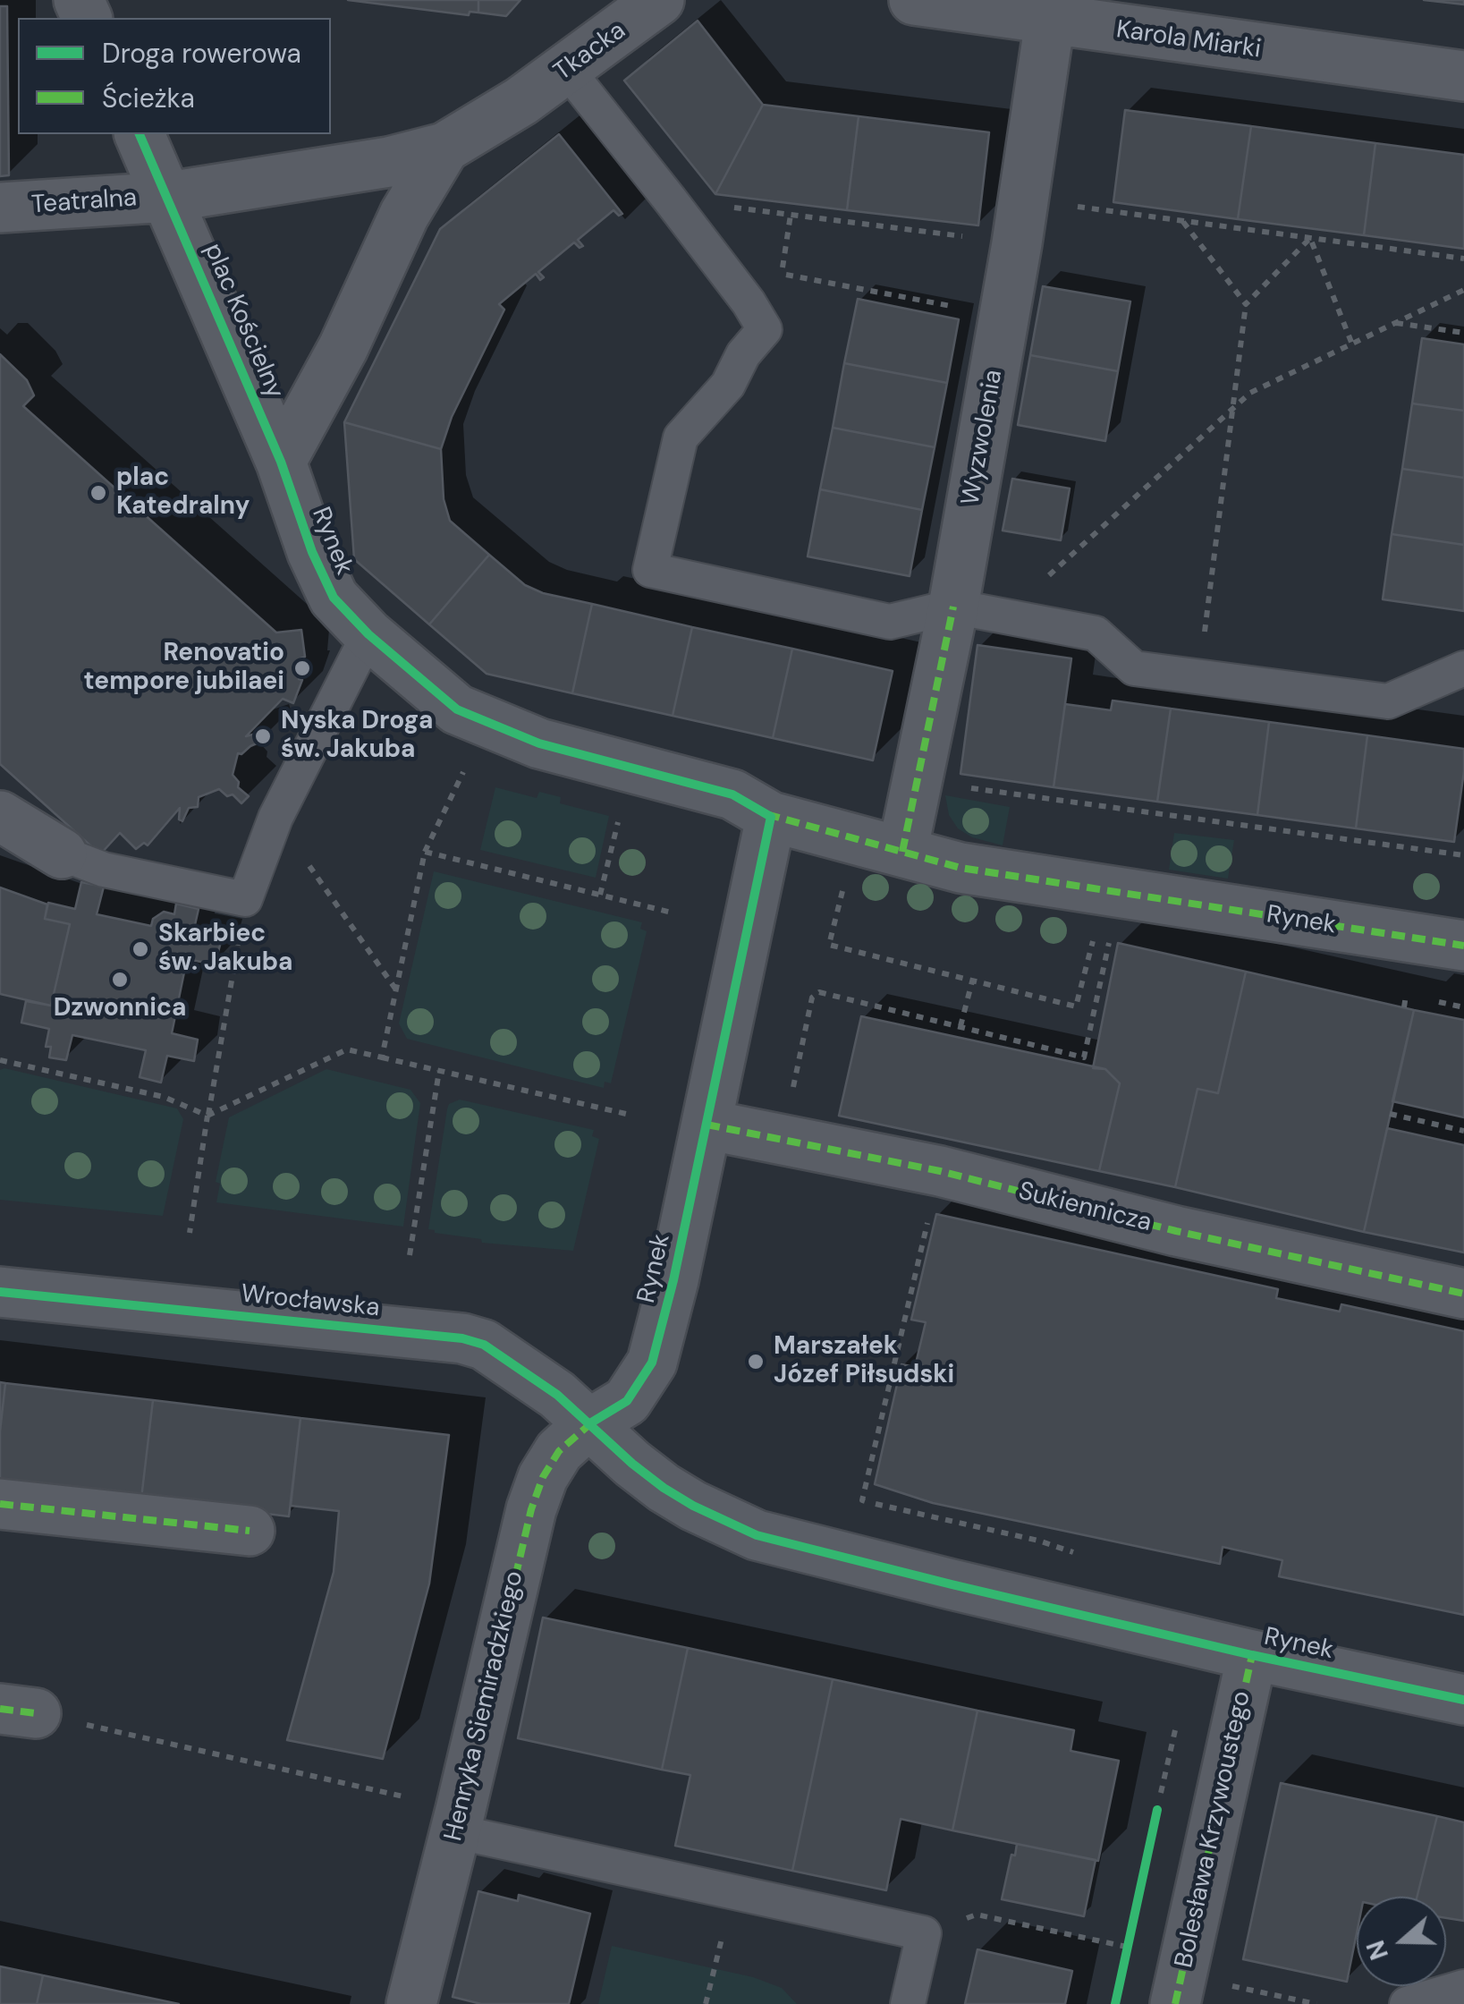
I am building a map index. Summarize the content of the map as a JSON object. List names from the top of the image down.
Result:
{
  "streets": {
    "street": [
      "Karola Miarki",
      "Tkacka",
      "Teatralna",
      "plac Kościelny",
      "Wyzwolenia",
      "Rynek",
      "Sukiennicza",
      "Wrocławska",
      "Henryka Siemiradzkiego",
      "Bolesława Krzywoustego"
    ]
  },
  "crossings": [
    ["Karola Miarki", "Wyzwolenia"],
    ["Tkacka", "plac Kościelny"],
    ["Teatralna", "plac Kościelny"],
    ["plac Kościelny", "Rynek"],
    ["Wyzwolenia", "Rynek"],
    ["Rynek", "Sukiennicza"],
    ["Rynek", "Wrocławska"],
    ["Rynek", "Henryka Siemiradzkiego"],
    ["Rynek", "Bolesława Krzywoustego"],
    ["Wrocławska", "Henryka Siemiradzkiego"]
  ],
  "places": [
    "plac Katedralny",
    "Renovatio tempore jubilaei",
    "Nyska Droga św. Jakuba",
    "Skarbiec św. Jakuba",
    "Dzwonnica",
    "Marszałek Józef Piłsudski"
  ],
  "legend": ["Droga rowerowa", "Ścieżka"],
  "north": "left"
}
